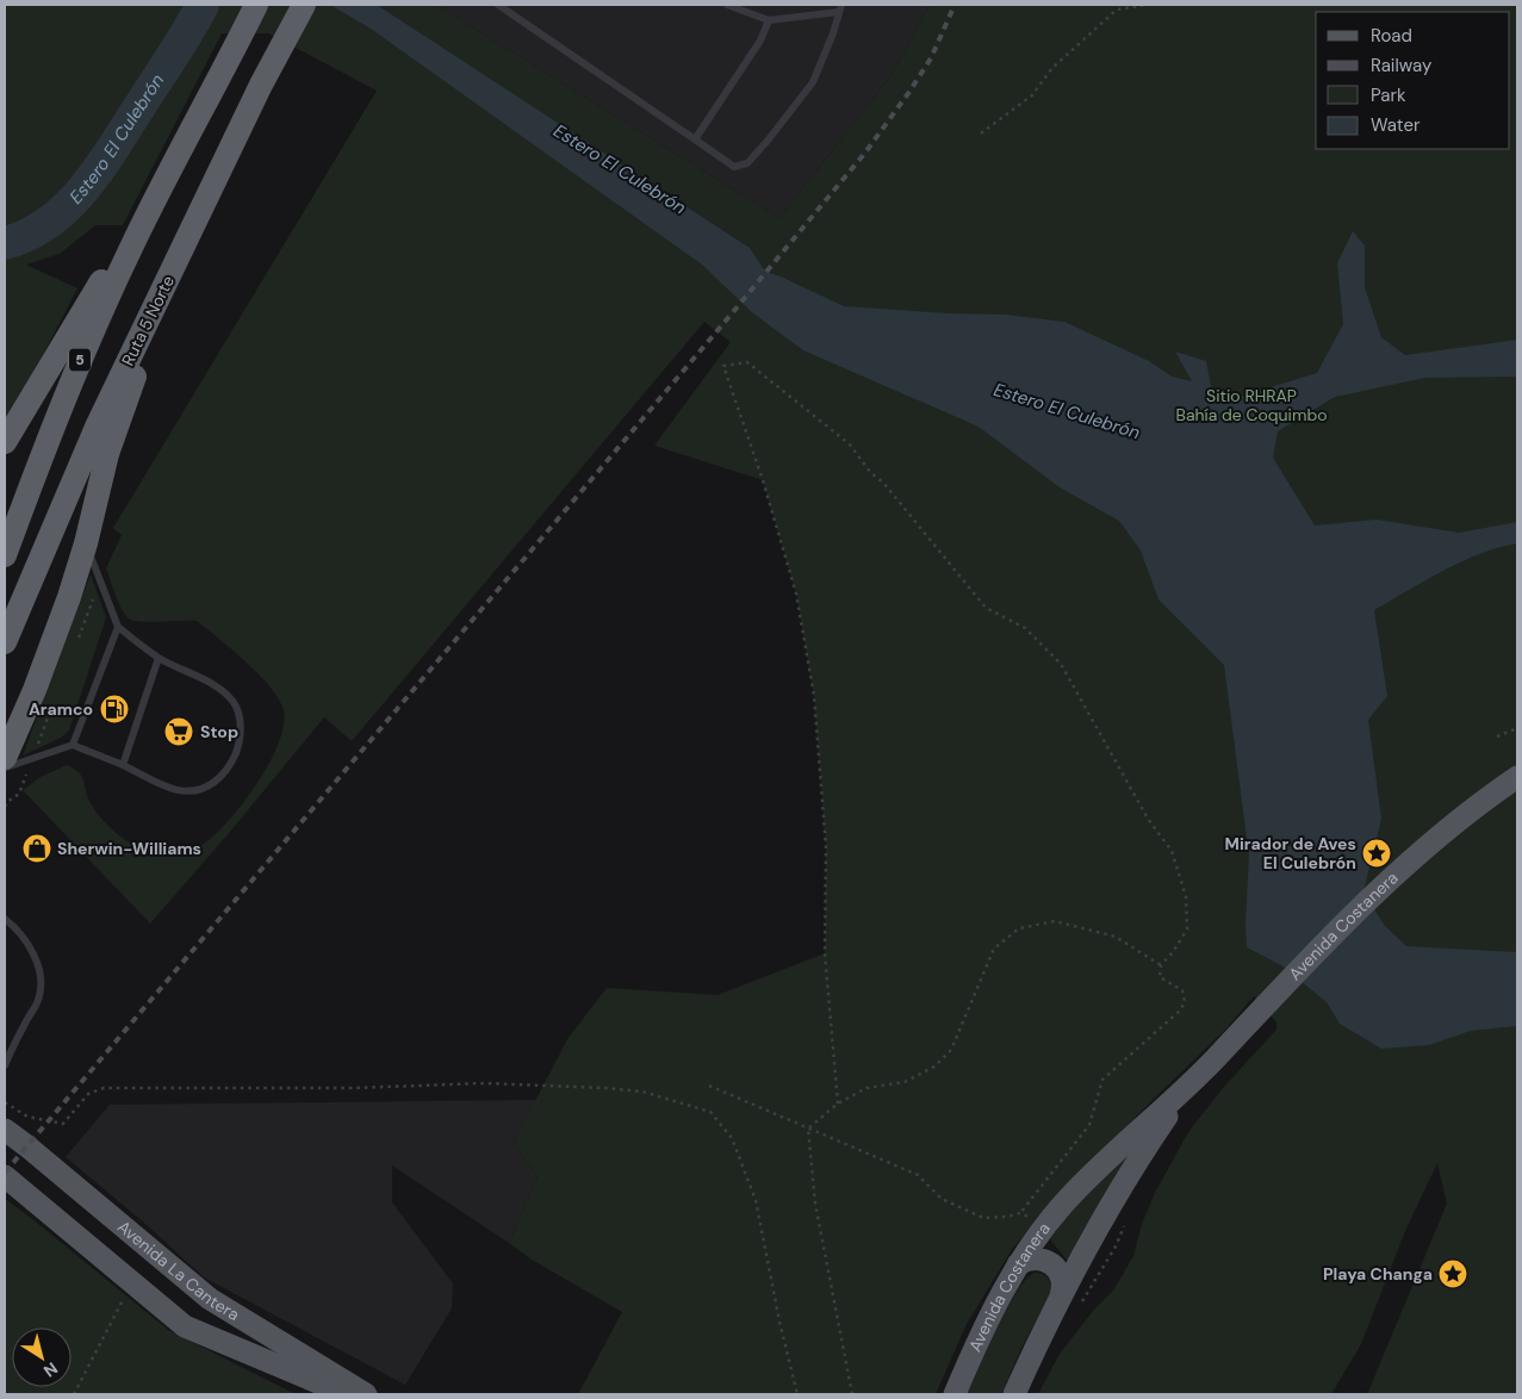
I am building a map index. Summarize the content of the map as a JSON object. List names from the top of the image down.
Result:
{
  "streets": {
    "highway": ["Ruta 5 Norte", "5"],
    "main road": ["Avenida Costanera", "Avenida La Cantera"]
  },
  "water": ["Estero El Culebrón"],
  "parks": ["Sitio RHRAP Bahía de Coquimbo"],
  "places": {
    "fuel station": ["Aramco"],
    "supermarket": ["Stop"],
    "shop": ["Sherwin-Williams"],
    "place": ["Mirador de Aves El Culebrón", "Playa Changa"]
  },
  "legend": [
    "Road",
    "Railway",
    "Park",
    "Water"
  ],
  "north": "bottom right"
}
